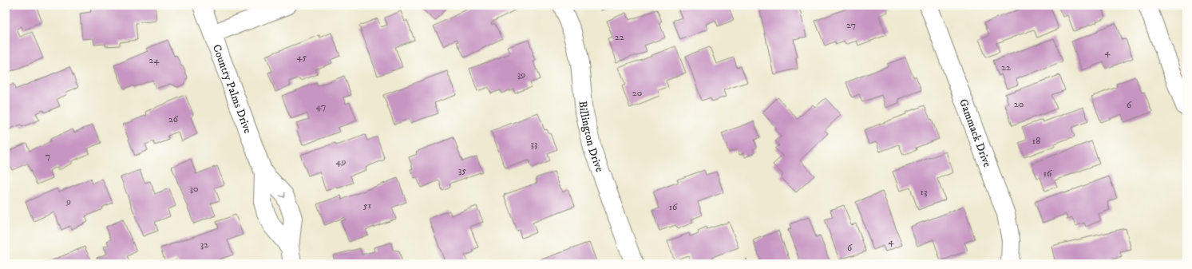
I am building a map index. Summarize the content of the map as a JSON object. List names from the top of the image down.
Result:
{
  "streets": {
    "street": ["Country Palms Drive", "Gammack Drive", "Billington Drive"]
  },
  "house_numbers": [
    "27",
    "22",
    "4",
    "45",
    "24",
    "22",
    "39",
    "20",
    "20",
    "6",
    "47",
    "26",
    "18",
    "33",
    "7",
    "49",
    "35",
    "16",
    "30",
    "13",
    "9",
    "51",
    "16",
    "4",
    "32",
    "6"
  ]
}
